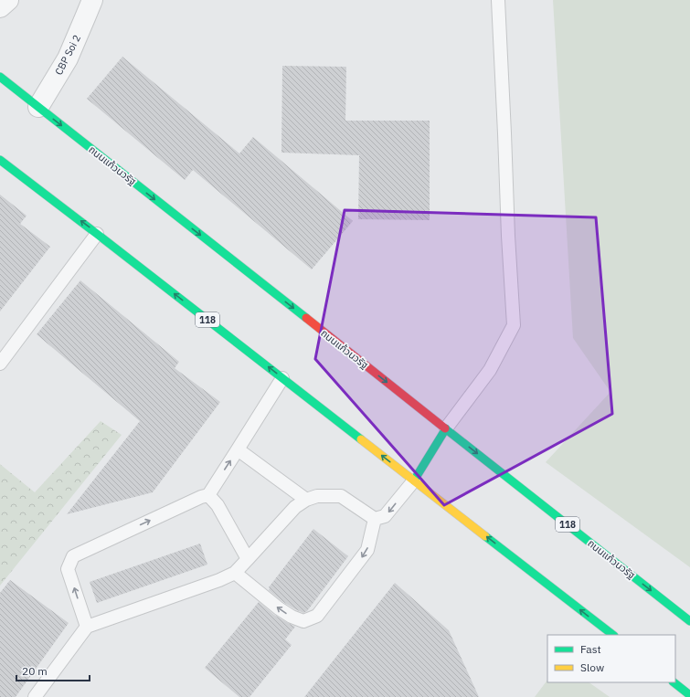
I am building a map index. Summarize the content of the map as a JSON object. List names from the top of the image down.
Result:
{
  "streets": {
    "main road": ["ถนนแก้วนวรัฐ", "118"],
    "street": ["CBP Soi 2"]
  },
  "crossings": [
    ["CBP Soi 2", "ถนนแก้วนวรัฐ"]
  ],
  "legend": ["Fast", "Slow"],
  "scale_bar": "20 m"
}
